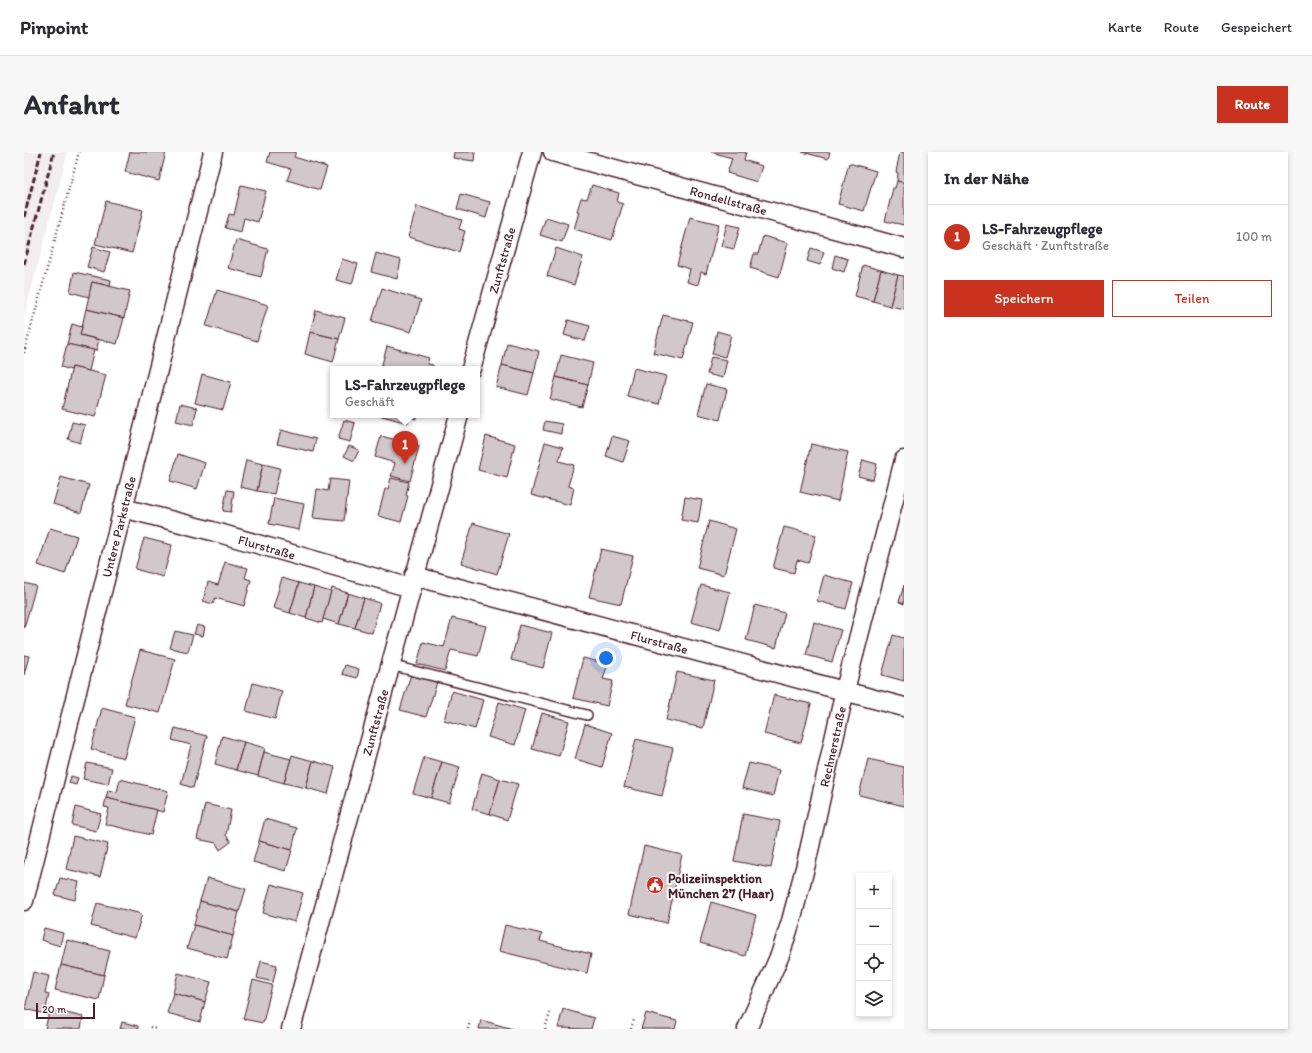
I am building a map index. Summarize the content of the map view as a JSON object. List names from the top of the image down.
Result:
{
  "streets": {
    "street": [
      "Rondellstraße",
      "Zunftstraße",
      "Untere Parkstraße",
      "Flurstraße",
      "Rechnerstraße"
    ]
  },
  "crossings": [
    ["Zunftstraße", "Flurstraße"],
    ["Untere Parkstraße", "Flurstraße"],
    ["Flurstraße", "Rechnerstraße"]
  ],
  "places": {
    "public building": ["Polizeiinspektion München 27 (Haar)"]
  },
  "scale_bar": "20 m",
  "page": {
    "header": "Pinpoint",
    "nav": ["Karte", "Route", "Gespeichert"],
    "buttons": [
      "Route",
      ["Speichern", "Teilen"]
    ],
    "title": "Anfahrt",
    "heading": "In der Nähe",
    "list": [
      {
        "mark": "1",
        "name": "LS-Fahrzeugpflege",
        "note": "Geschäft · Zunftstraße",
        "value": "100 m"
      }
    ],
    "popup": ["LS-Fahrzeugpflege", "Geschäft"],
    "pins": "1",
    "map_buttons": ["+", "−"],
    "scale": "20 m"
  }
}
